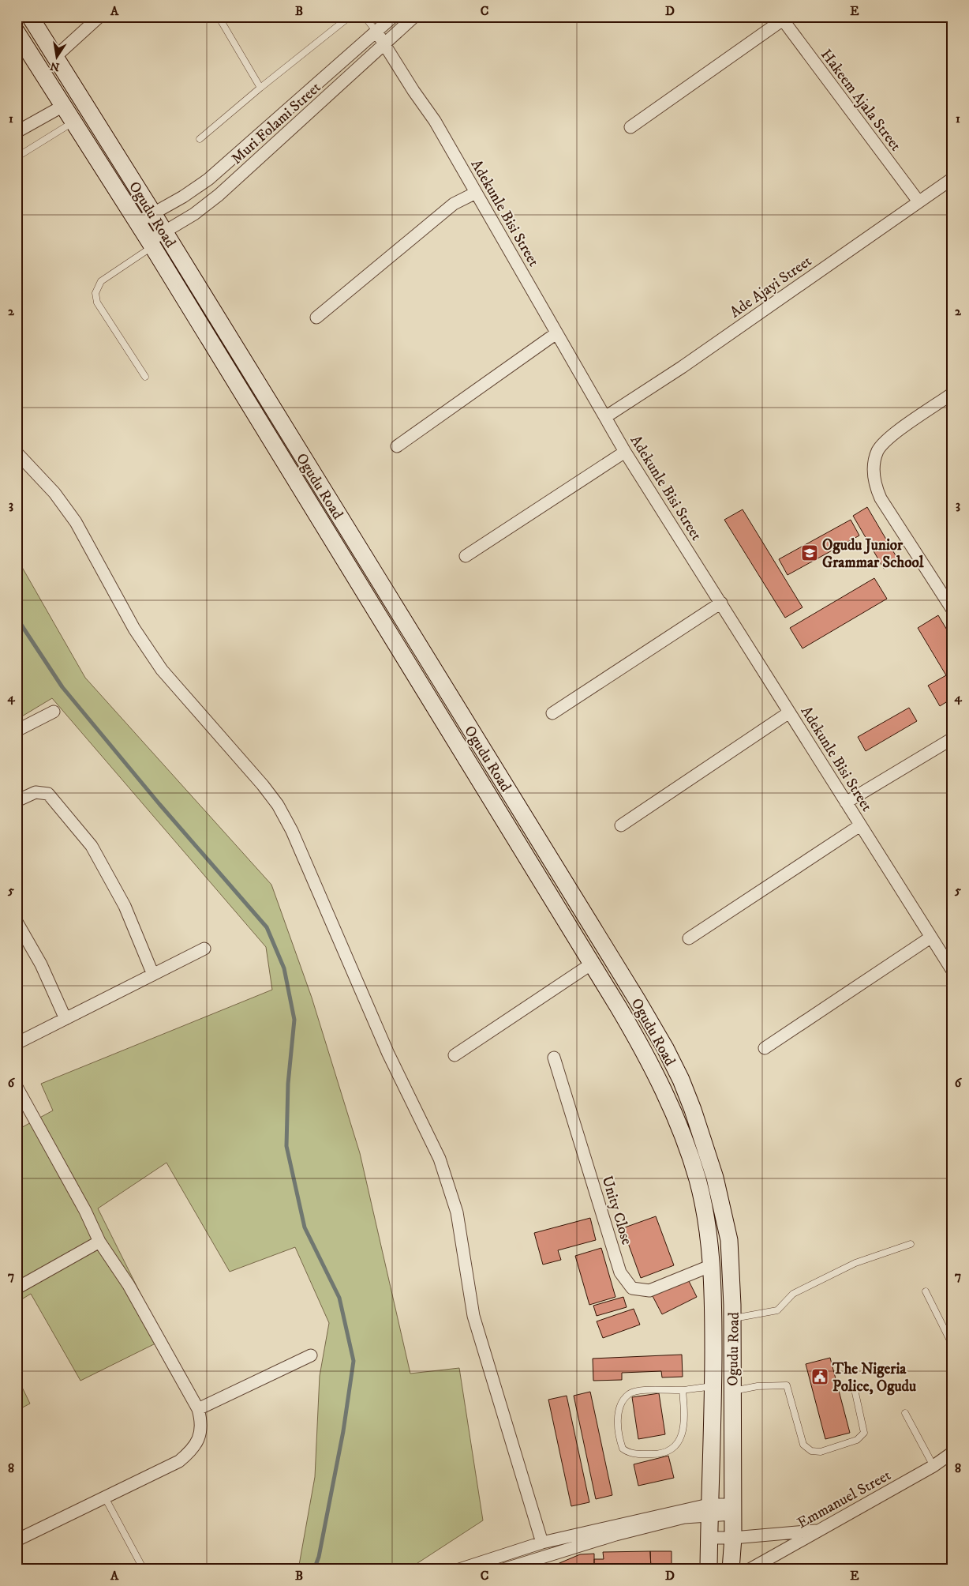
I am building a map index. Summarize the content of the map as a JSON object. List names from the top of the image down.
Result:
{
  "streets": {
    "main road": ["Ogudu Road"],
    "street": [
      "Hakeem Ajala Street",
      "Muri Folami Street",
      "Adekunle Bisi Street",
      "Ade Ajayi Street",
      "Unity Close",
      "Emmanuel Street"
    ]
  },
  "crossings": [
    ["Hakeem Ajala Street", "Ade Ajayi Street"],
    ["Muri Folami Street", "Adekunle Bisi Street"],
    ["Muri Folami Street", "Ogudu Road"],
    ["Adekunle Bisi Street", "Ade Ajayi Street"],
    ["Ogudu Road", "Unity Close"]
  ],
  "places": {
    "school or university": ["Ogudu Junior Grammar School"],
    "public building": ["The Nigeria Police, Ogudu"]
  },
  "north": "bottom",
  "grid": {
    "columns": [
      "A",
      "B",
      "C",
      "D",
      "E"
    ],
    "rows": [
      "1",
      "2",
      "3",
      "4",
      "5",
      "6",
      "7",
      "8"
    ]
  }
}
